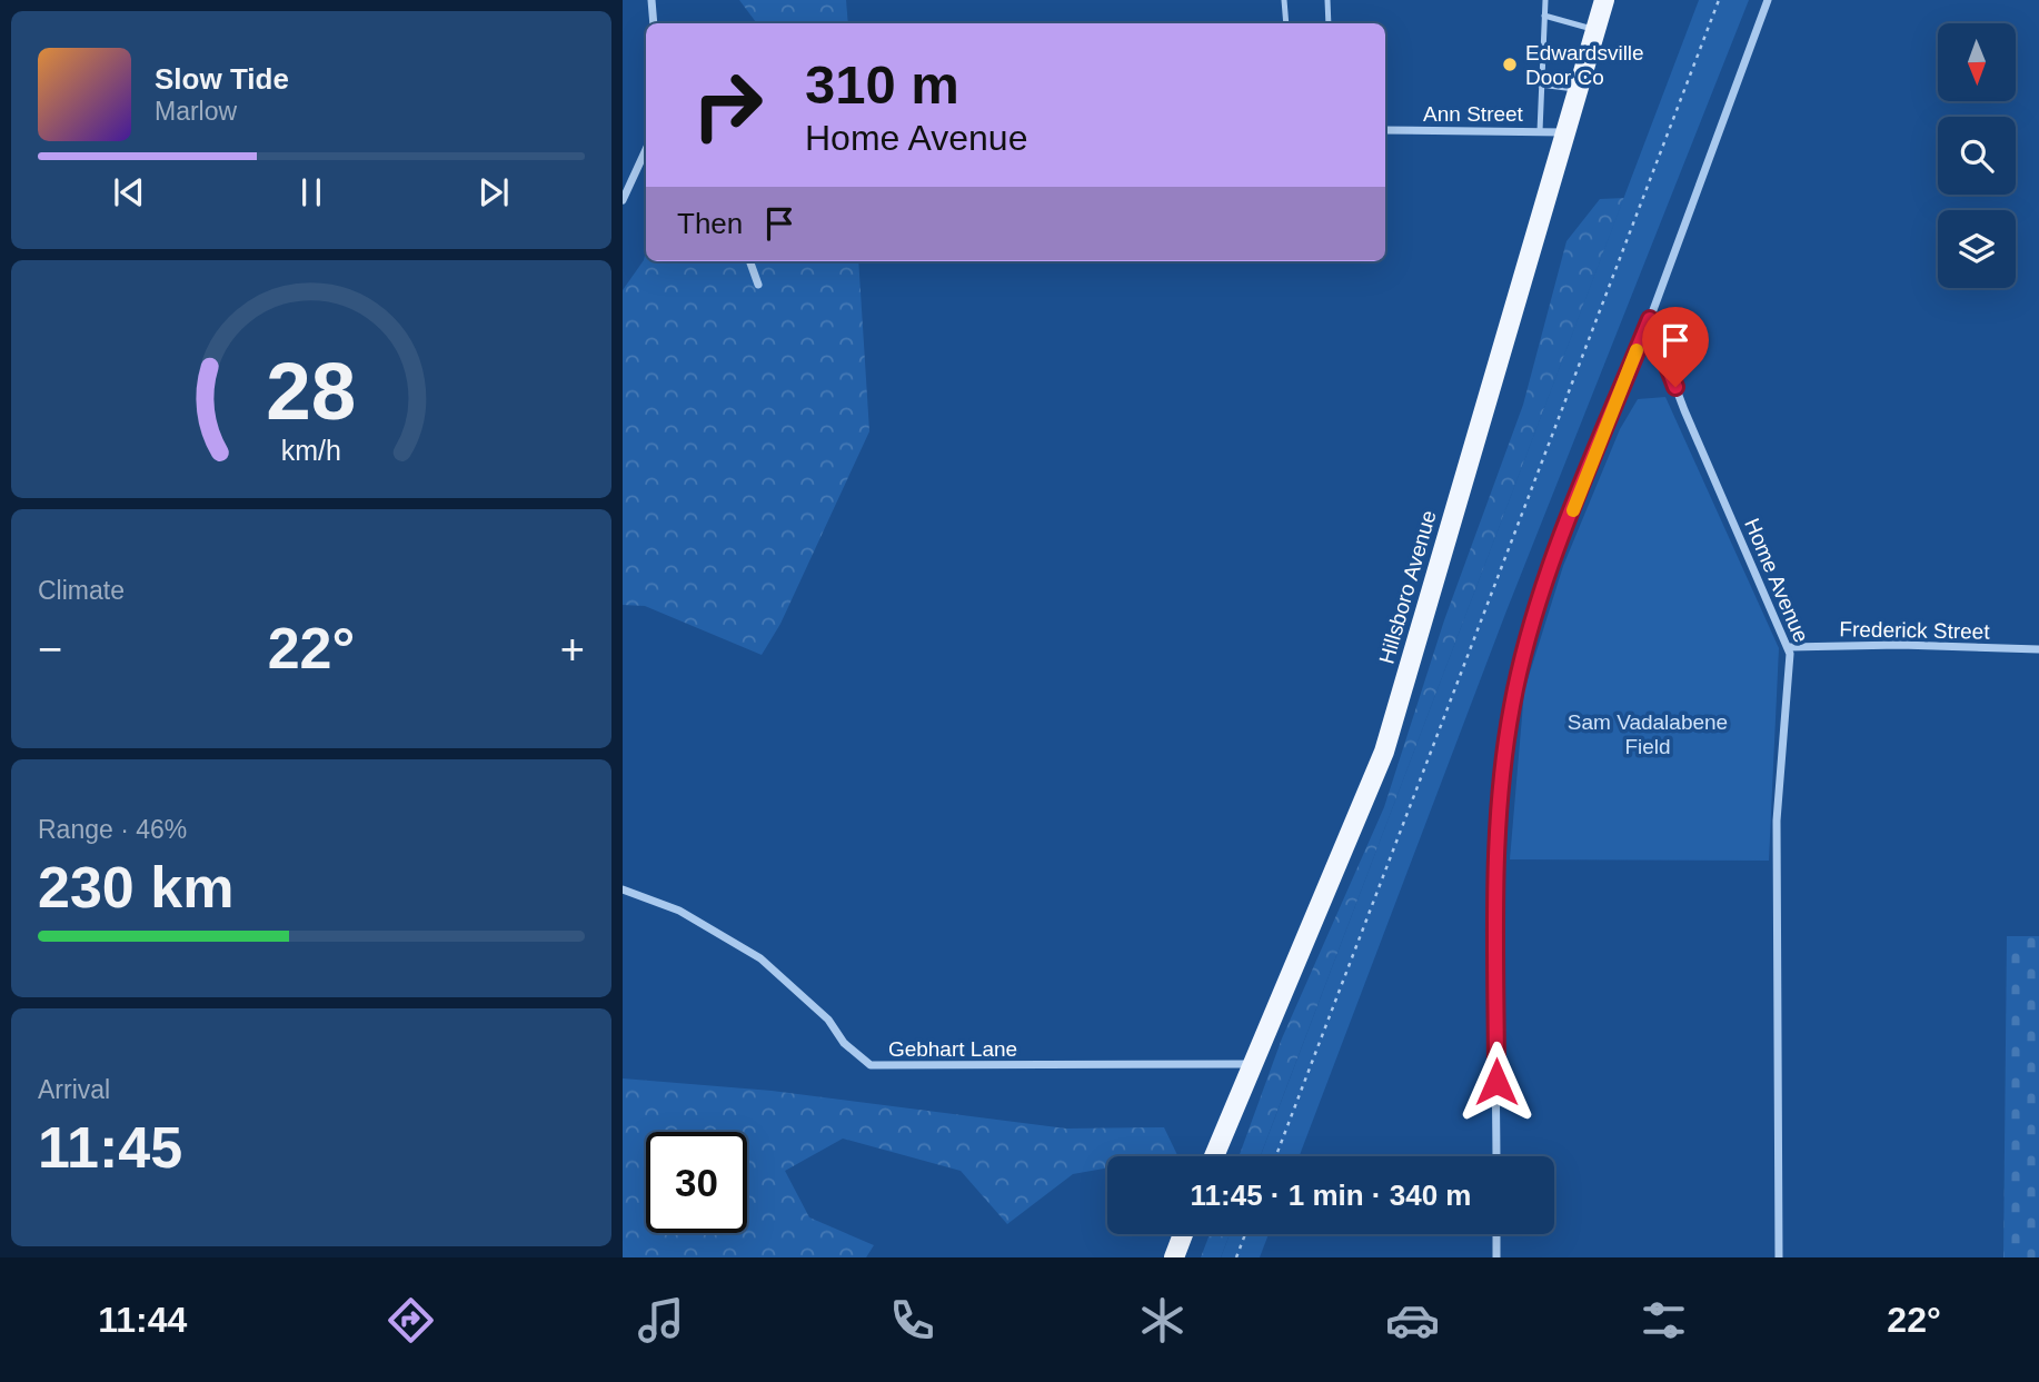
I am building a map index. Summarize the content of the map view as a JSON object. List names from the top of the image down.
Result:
{
  "streets": {
    "main road": ["Hillsboro Avenue"],
    "street": [
      "Ann Street",
      "Home Avenue",
      "Frederick Street",
      "Gebhart Lane"
    ]
  },
  "crossings": [
    ["Ann Street", "Hillsboro Avenue"],
    ["Home Avenue", "Frederick Street"],
    ["Hillsboro Avenue", "Gebhart Lane"]
  ],
  "parks": ["Sam Vadalabene Field"],
  "places": ["Edwardsville Door Co"],
  "north": "bottom",
  "page": {
    "turn": ["310 m", "Home Avenue"],
    "song": ["Slow Tide", "Marlow"],
    "then": "Then",
    "tile": [
      "Climate",
      ["Range · 46%", "230 km"],
      ["Arrival", "11:45"]
    ],
    "heat": ["−", "22°", "+"],
    "limit": "30",
    "trip": "11:45 · 1 min · 340 m",
    "tabs": ["11:44", "22°"],
    "gauge": ["28", "km/h"]
  }
}
